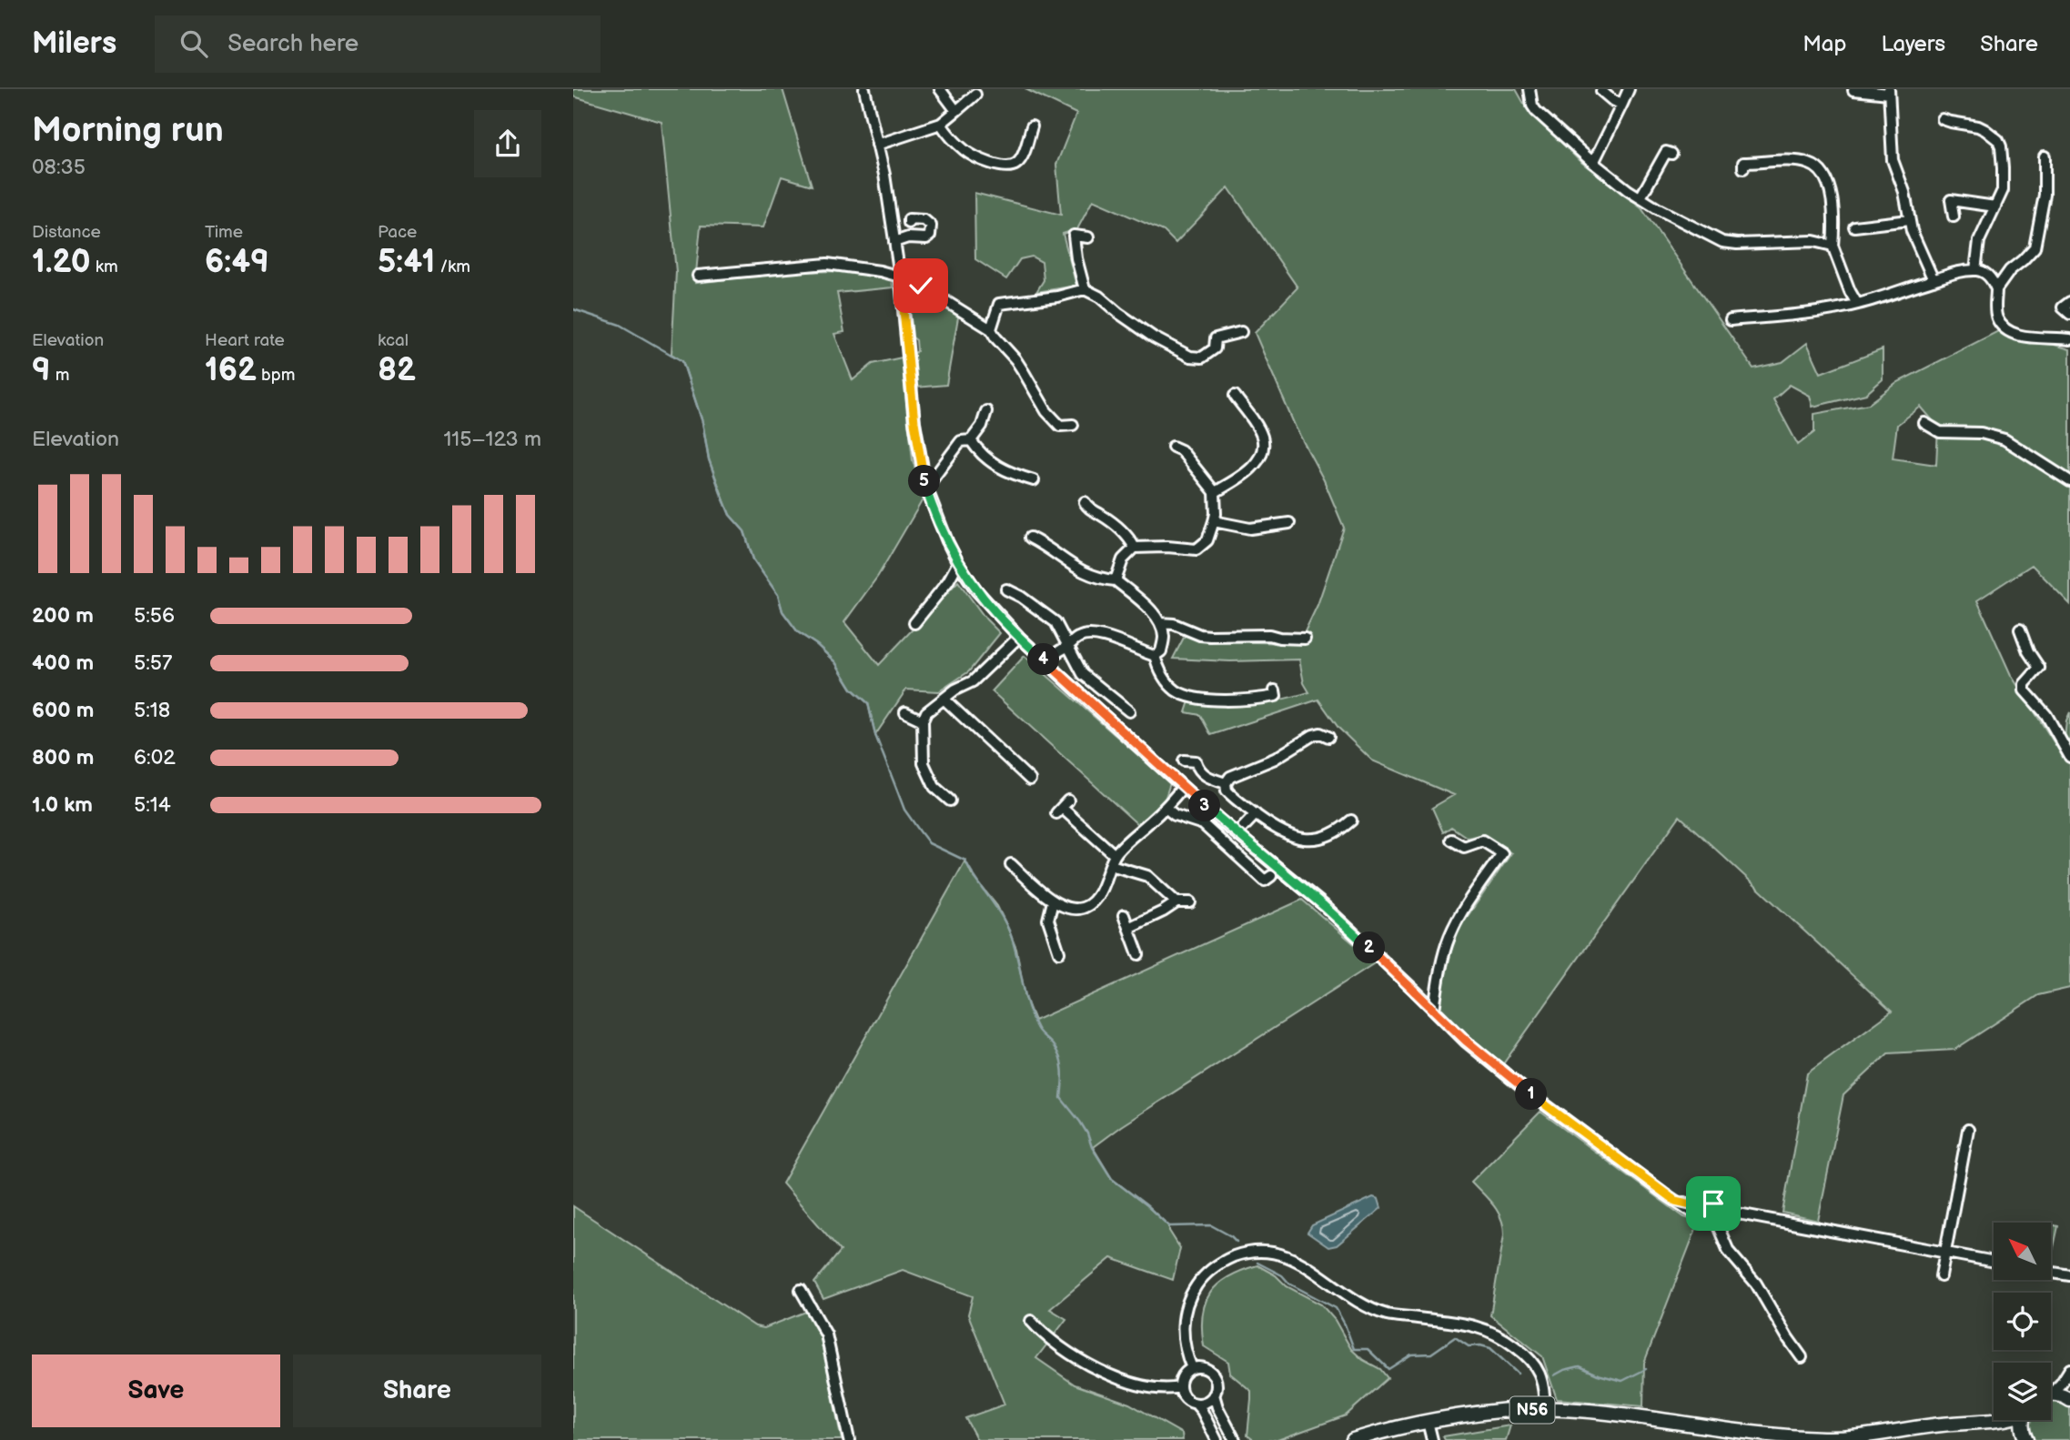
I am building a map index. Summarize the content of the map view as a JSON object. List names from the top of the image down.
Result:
{
  "streets": {
    "main road": ["N56"]
  },
  "north": "top left",
  "page": {
    "header": "Milers",
    "search": "Search here",
    "nav": ["Map", "Layers", "Share"],
    "heading": ["Morning run", "08:35"],
    "stats": [
      ["Distance", "1.20 km"],
      ["Time", "6:49"],
      ["Pace", "5:41 /km"],
      ["Elevation", "9 m"],
      ["Heart rate", "162 bpm"],
      ["kcal", "82"]
    ],
    "chart": ["Elevation", "115–123 m"],
    "pins": [
      "5",
      "4",
      "3",
      "2",
      "1"
    ],
    "list": [
      {
        "name": "200 m",
        "note": "5:56"
      },
      {
        "name": "400 m",
        "note": "5:57"
      },
      {
        "name": "600 m",
        "note": "5:18"
      },
      {
        "name": "800 m",
        "note": "6:02"
      },
      {
        "name": "1.0 km",
        "note": "5:14"
      }
    ],
    "buttons": ["Save", "Share"]
  }
}
